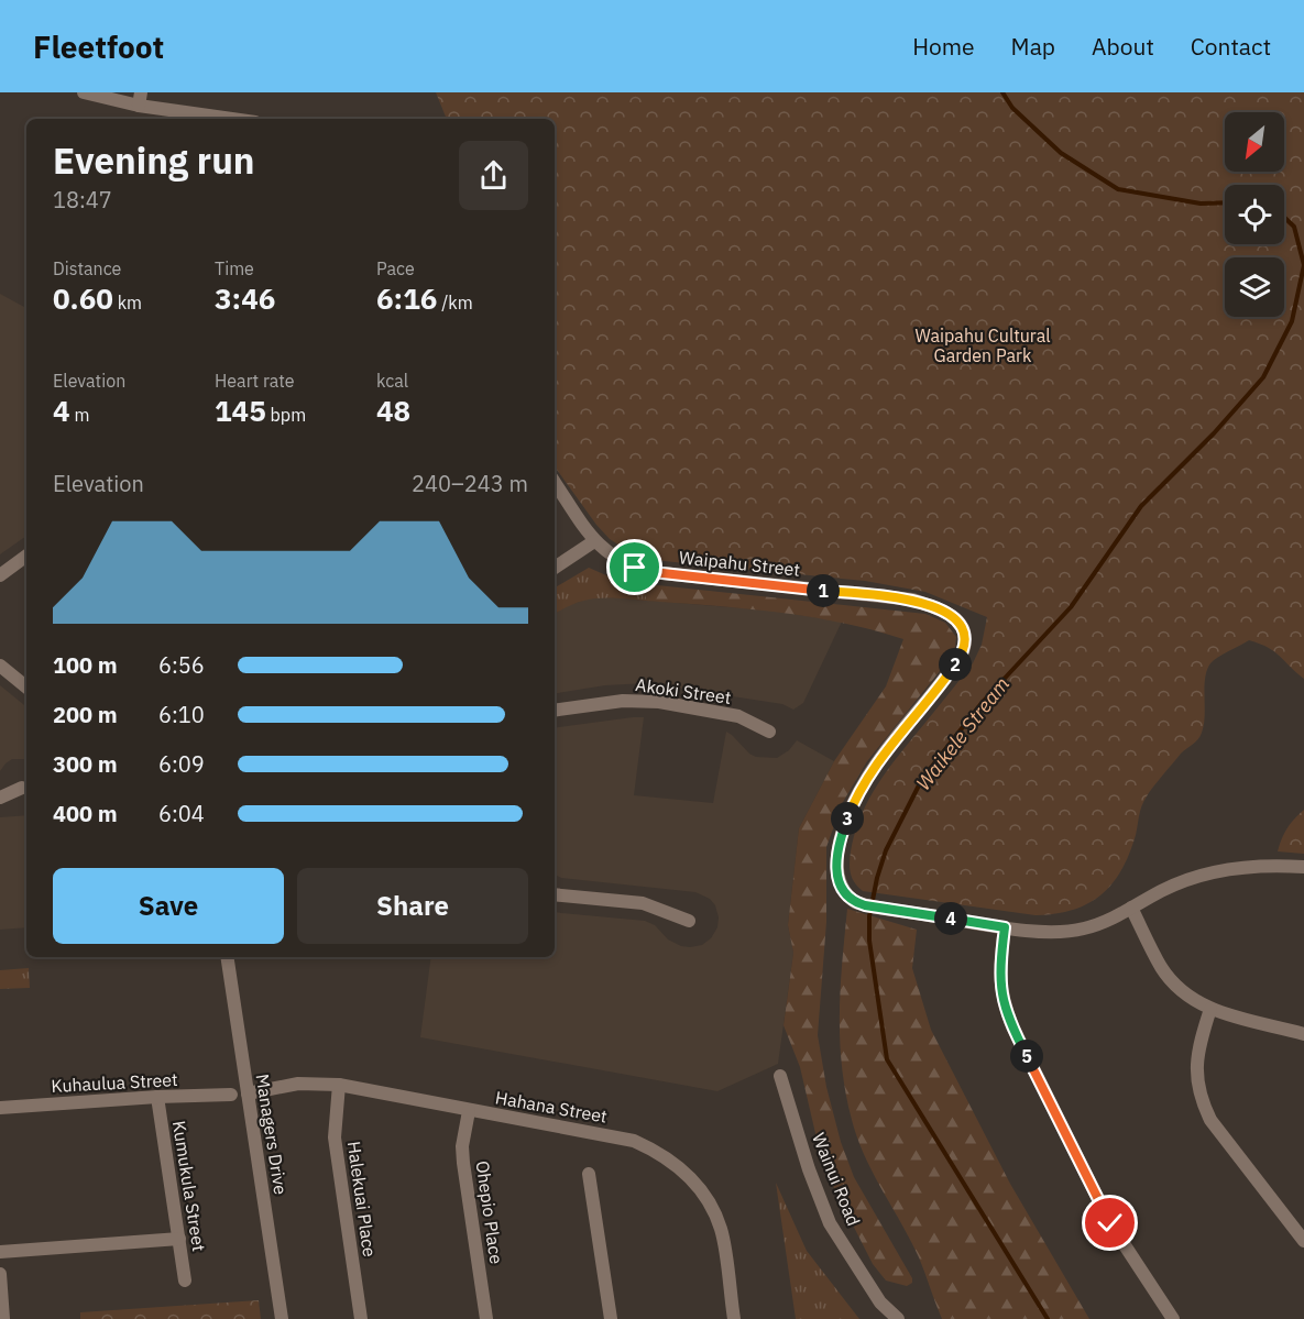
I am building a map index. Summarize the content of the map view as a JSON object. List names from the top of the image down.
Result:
{
  "streets": {
    "street": [
      "Waipahu Street",
      "Akoki Street",
      "Kuhaulua Street",
      "Hahana Street",
      "Managers Drive",
      "Wainui Road",
      "Kumukula Street",
      "Halekuai Place",
      "Ohepio Place"
    ]
  },
  "crossings": [
    ["Kuhaulua Street", "Kumukula Street"],
    ["Hahana Street", "Managers Drive"],
    ["Hahana Street", "Halekuai Place"],
    ["Hahana Street", "Ohepio Place"]
  ],
  "water": ["Waikele Stream"],
  "parks": ["Waipahu Cultural Garden Park"],
  "north": "bottom left",
  "page": {
    "header": "Fleetfoot",
    "nav": [
      "Home",
      "Map",
      "About",
      "Contact"
    ],
    "heading": ["Evening run", "18:47"],
    "stats": [
      ["Distance", "0.60 km"],
      ["Time", "3:46"],
      ["Pace", "6:16 /km"],
      ["Elevation", "4 m"],
      ["Heart rate", "145 bpm"],
      ["kcal", "48"]
    ],
    "chart": ["Elevation", "240–243 m"],
    "pins": [
      "1",
      "2",
      "3",
      "4",
      "5"
    ],
    "list": [
      {
        "name": "100 m",
        "note": "6:56"
      },
      {
        "name": "200 m",
        "note": "6:10"
      },
      {
        "name": "300 m",
        "note": "6:09"
      },
      {
        "name": "400 m",
        "note": "6:04"
      }
    ],
    "buttons": ["Save", "Share"]
  }
}
